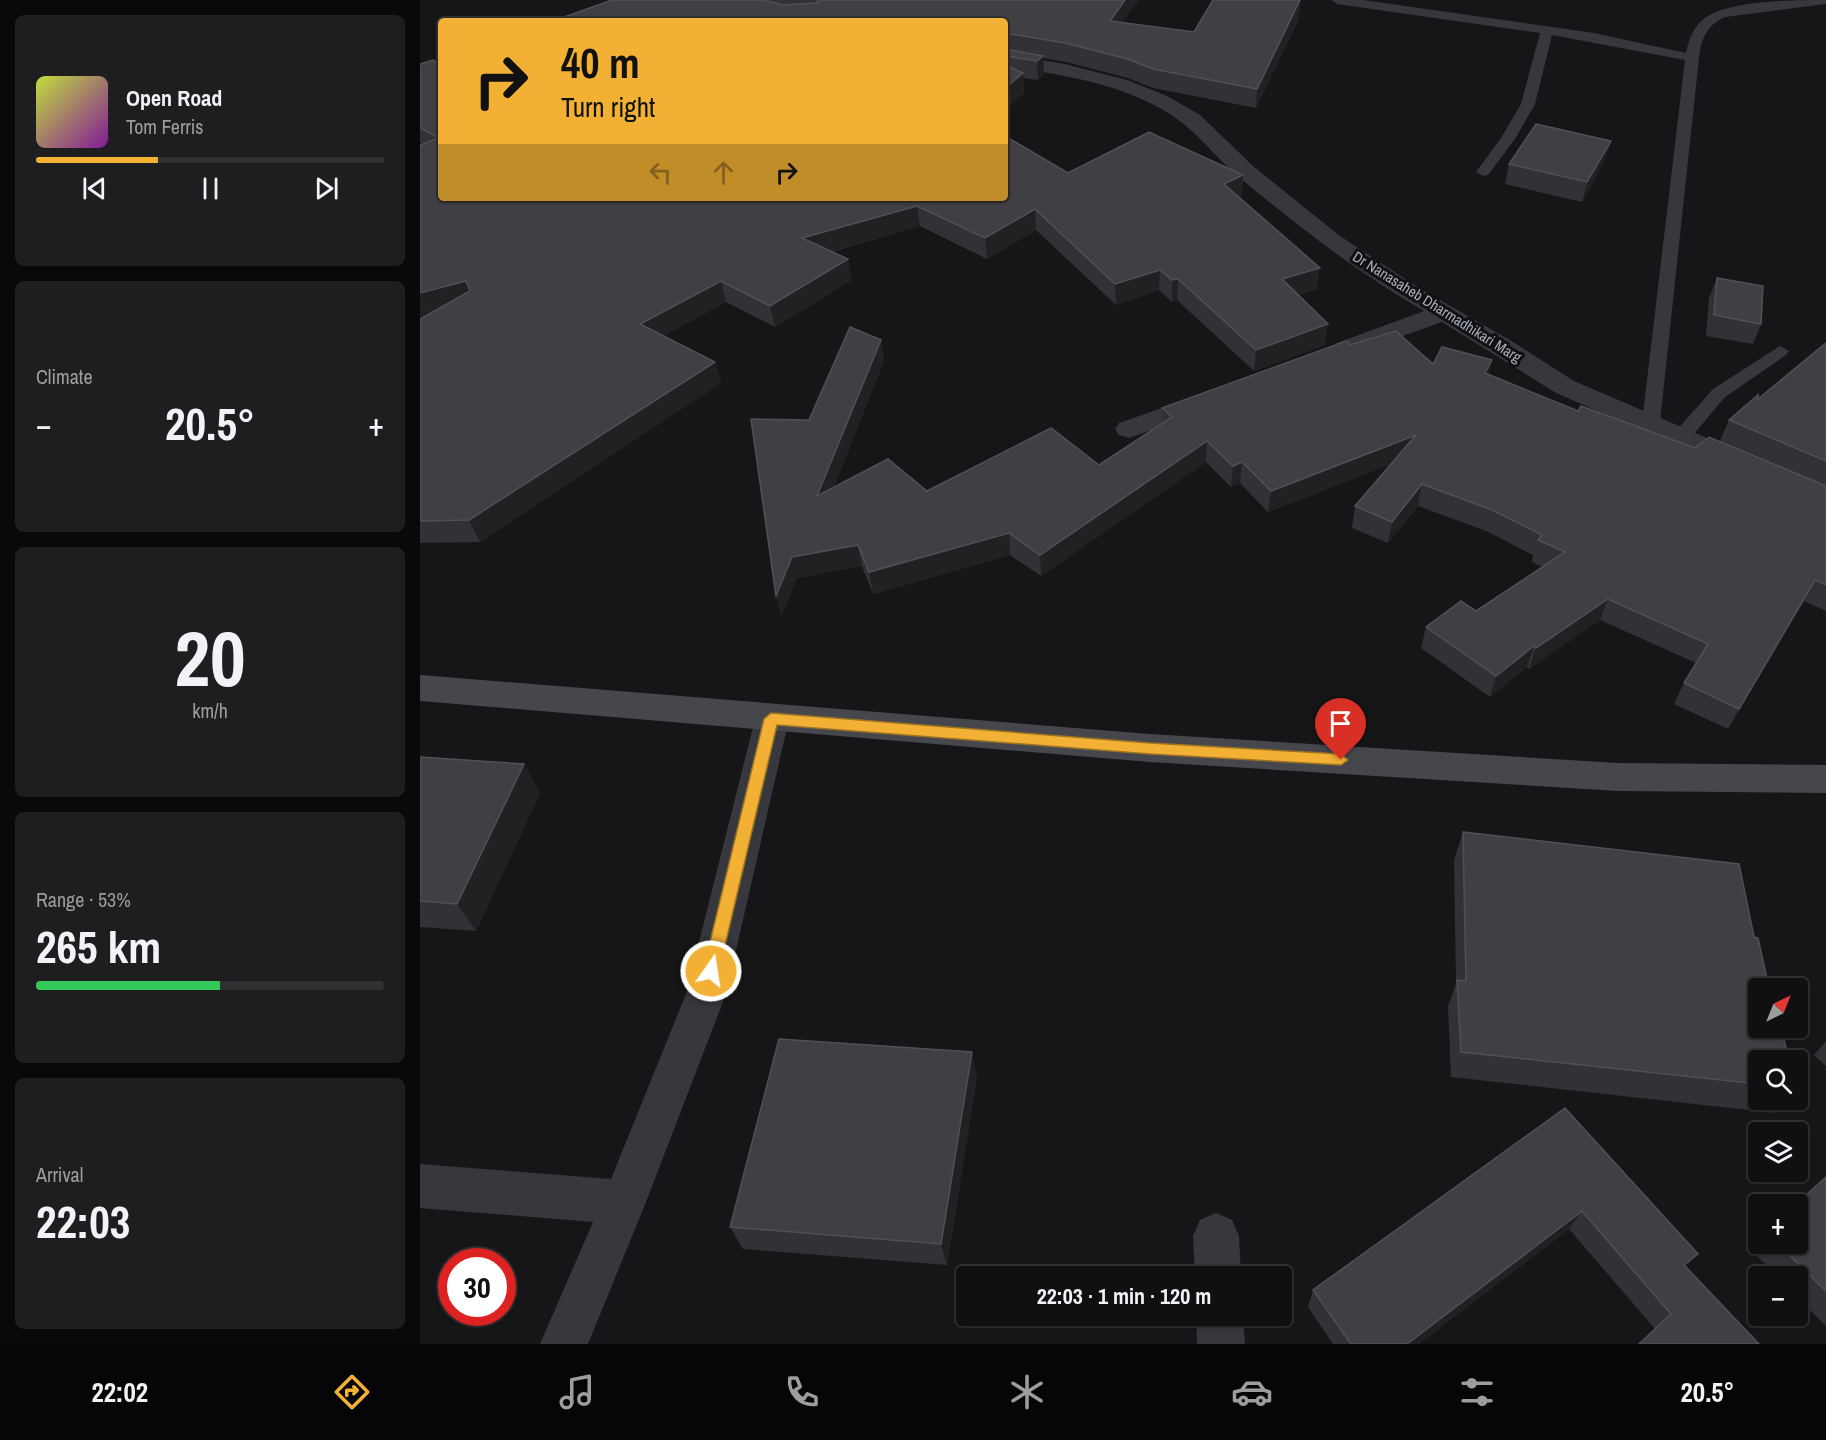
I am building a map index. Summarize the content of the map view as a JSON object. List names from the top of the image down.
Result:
{
  "streets": {
    "street": ["Dr Nanasaheb Dharmadhikari Marg"]
  },
  "north": "top right",
  "page": {
    "turn": ["40 m", "Turn right"],
    "song": ["Open Road", "Tom Ferris"],
    "tile": [
      "Climate",
      ["20", "km/h"],
      ["Range · 53%", "265 km"],
      ["Arrival", "22:03"]
    ],
    "heat": ["−", "20.5°", "+"],
    "map_buttons": ["+", "−"],
    "limit": "30",
    "trip": "22:03 · 1 min · 120 m",
    "tabs": ["22:02", "20.5°"]
  }
}
